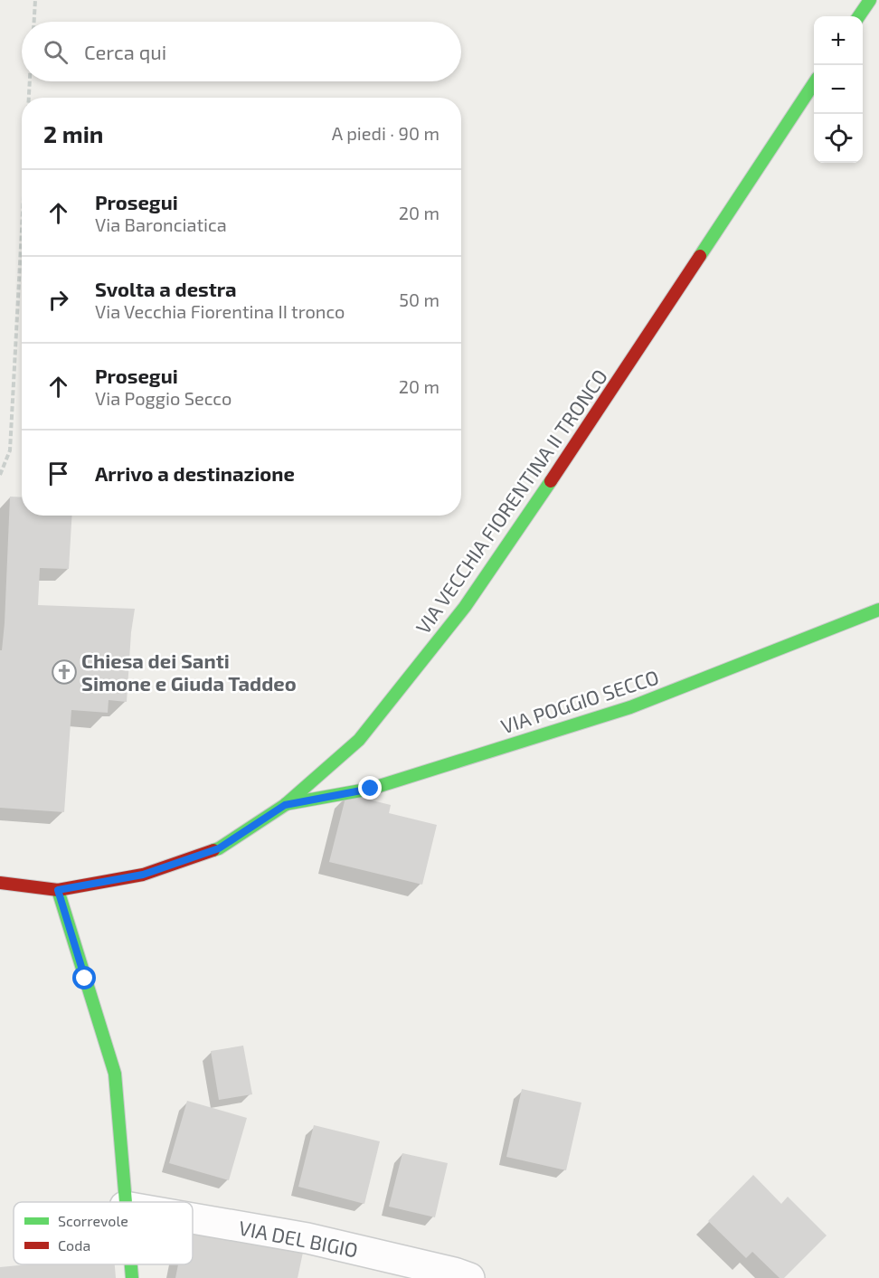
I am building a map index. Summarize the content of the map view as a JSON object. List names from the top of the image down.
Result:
{
  "streets": {
    "street": ["VIA VECCHIA FIORENTINA II TRONCO", "VIA POGGIO SECCO", "VIA DEL BIGIO"]
  },
  "crossings": [
    ["VIA VECCHIA FIORENTINA II TRONCO", "VIA POGGIO SECCO"]
  ],
  "places": {
    "church": ["Chiesa dei Santi Simone e Giuda Taddeo"]
  },
  "legend": ["Scorrevole", "Coda"],
  "page": {
    "map_buttons": ["+", "−"],
    "search": "Cerca qui",
    "heading": ["2 min", "A piedi · 90 m"],
    "list": [
      ["Prosegui", "Via Baronciatica", "20 m"],
      ["Svolta a destra", "Via Vecchia Fiorentina II tronco", "50 m"],
      ["Prosegui", "Via Poggio Secco", "20 m"],
      "Arrivo a destinazione"
    ]
  }
}
